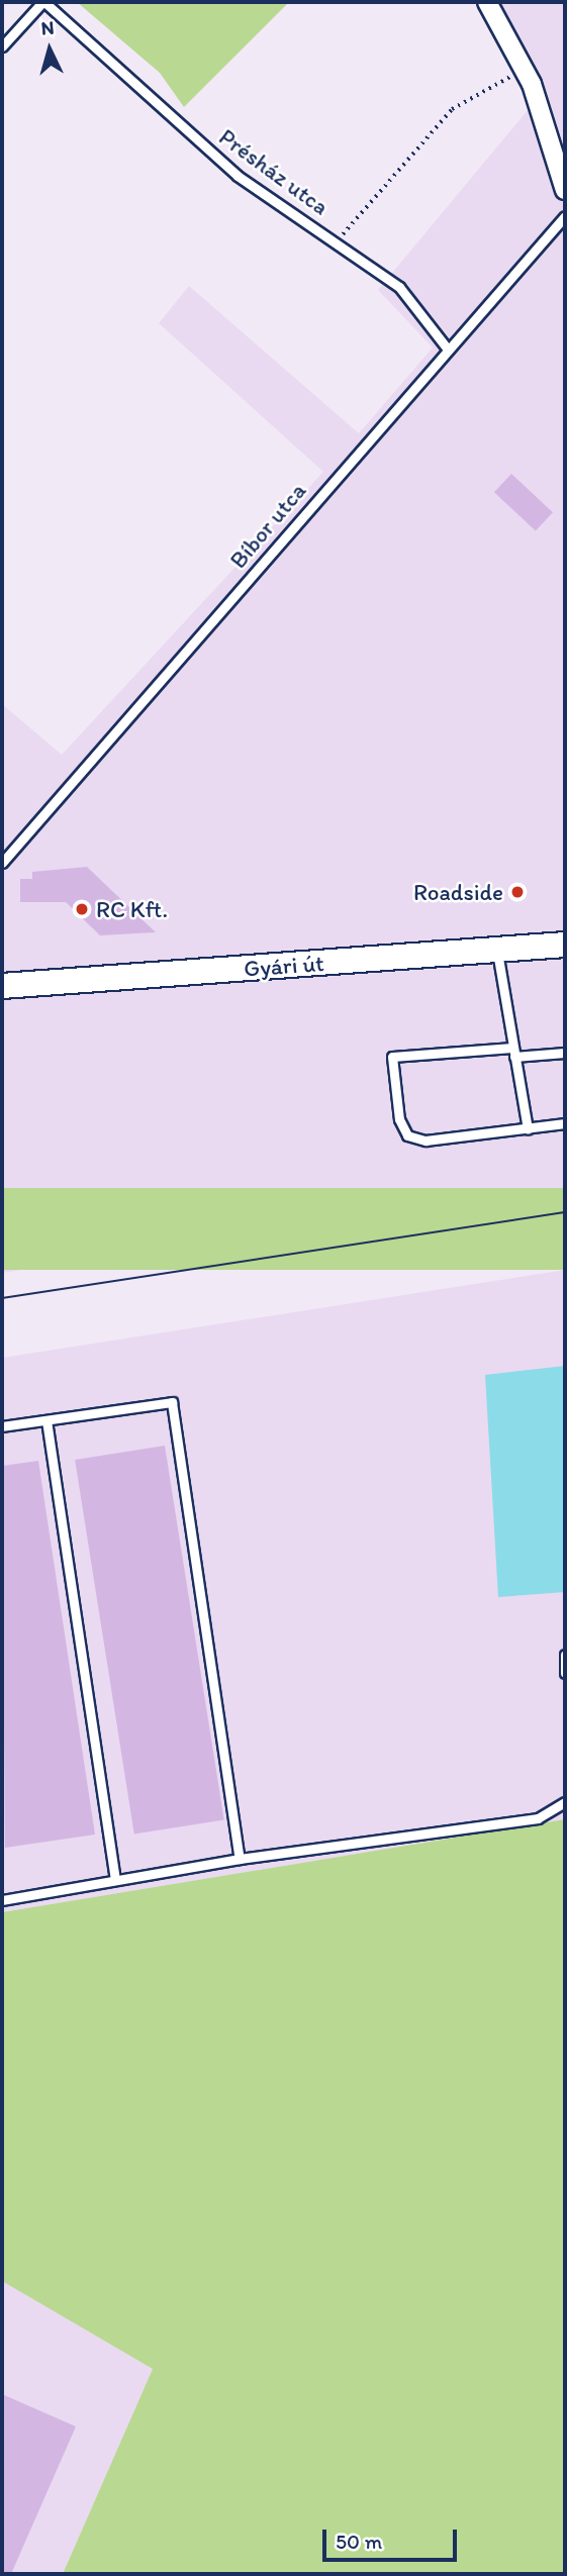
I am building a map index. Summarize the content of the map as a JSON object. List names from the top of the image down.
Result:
{
  "streets": {
    "street": ["Gyári út"],
    "lane": ["Présház utca", "Bíbor utca"]
  },
  "crossings": [
    ["Présház utca", "Bíbor utca"]
  ],
  "places": ["Roadside", "RC Kft."],
  "scale_bar": "50 m",
  "north": "top"
}
